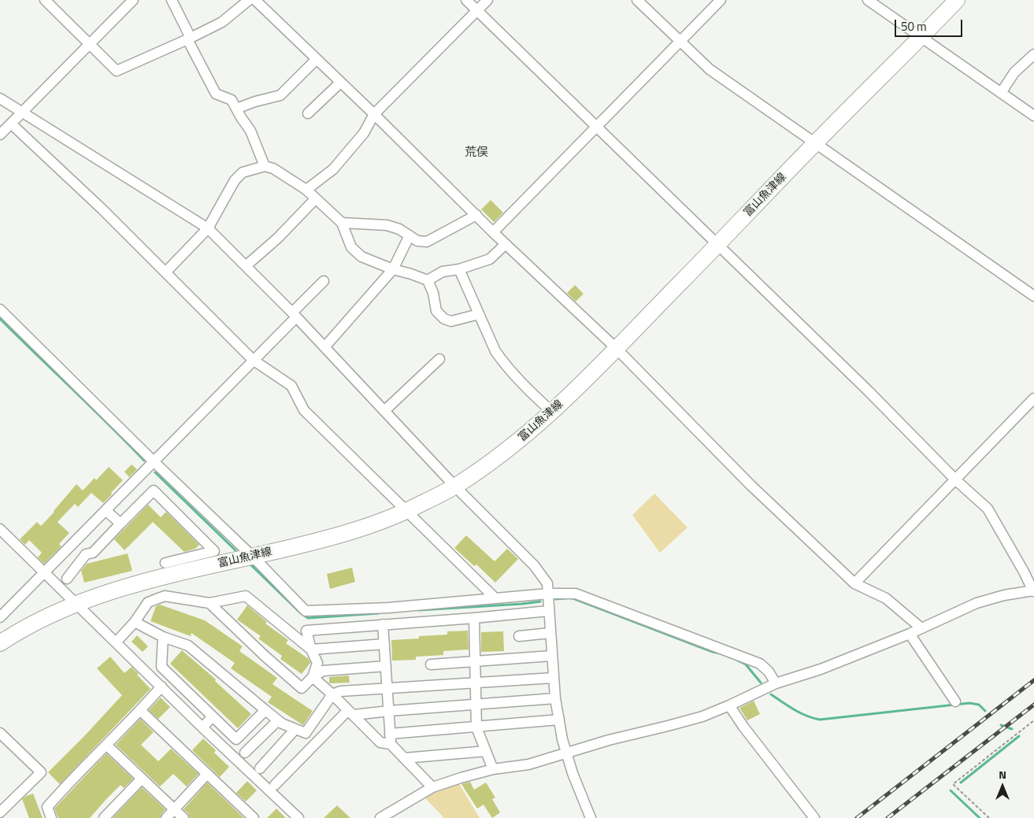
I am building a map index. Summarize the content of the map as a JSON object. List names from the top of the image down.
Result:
{
  "streets": {
    "main road": ["富山魚津線"]
  },
  "districts": ["荒俣"],
  "scale_bar": "50 m",
  "north": "top"
}
